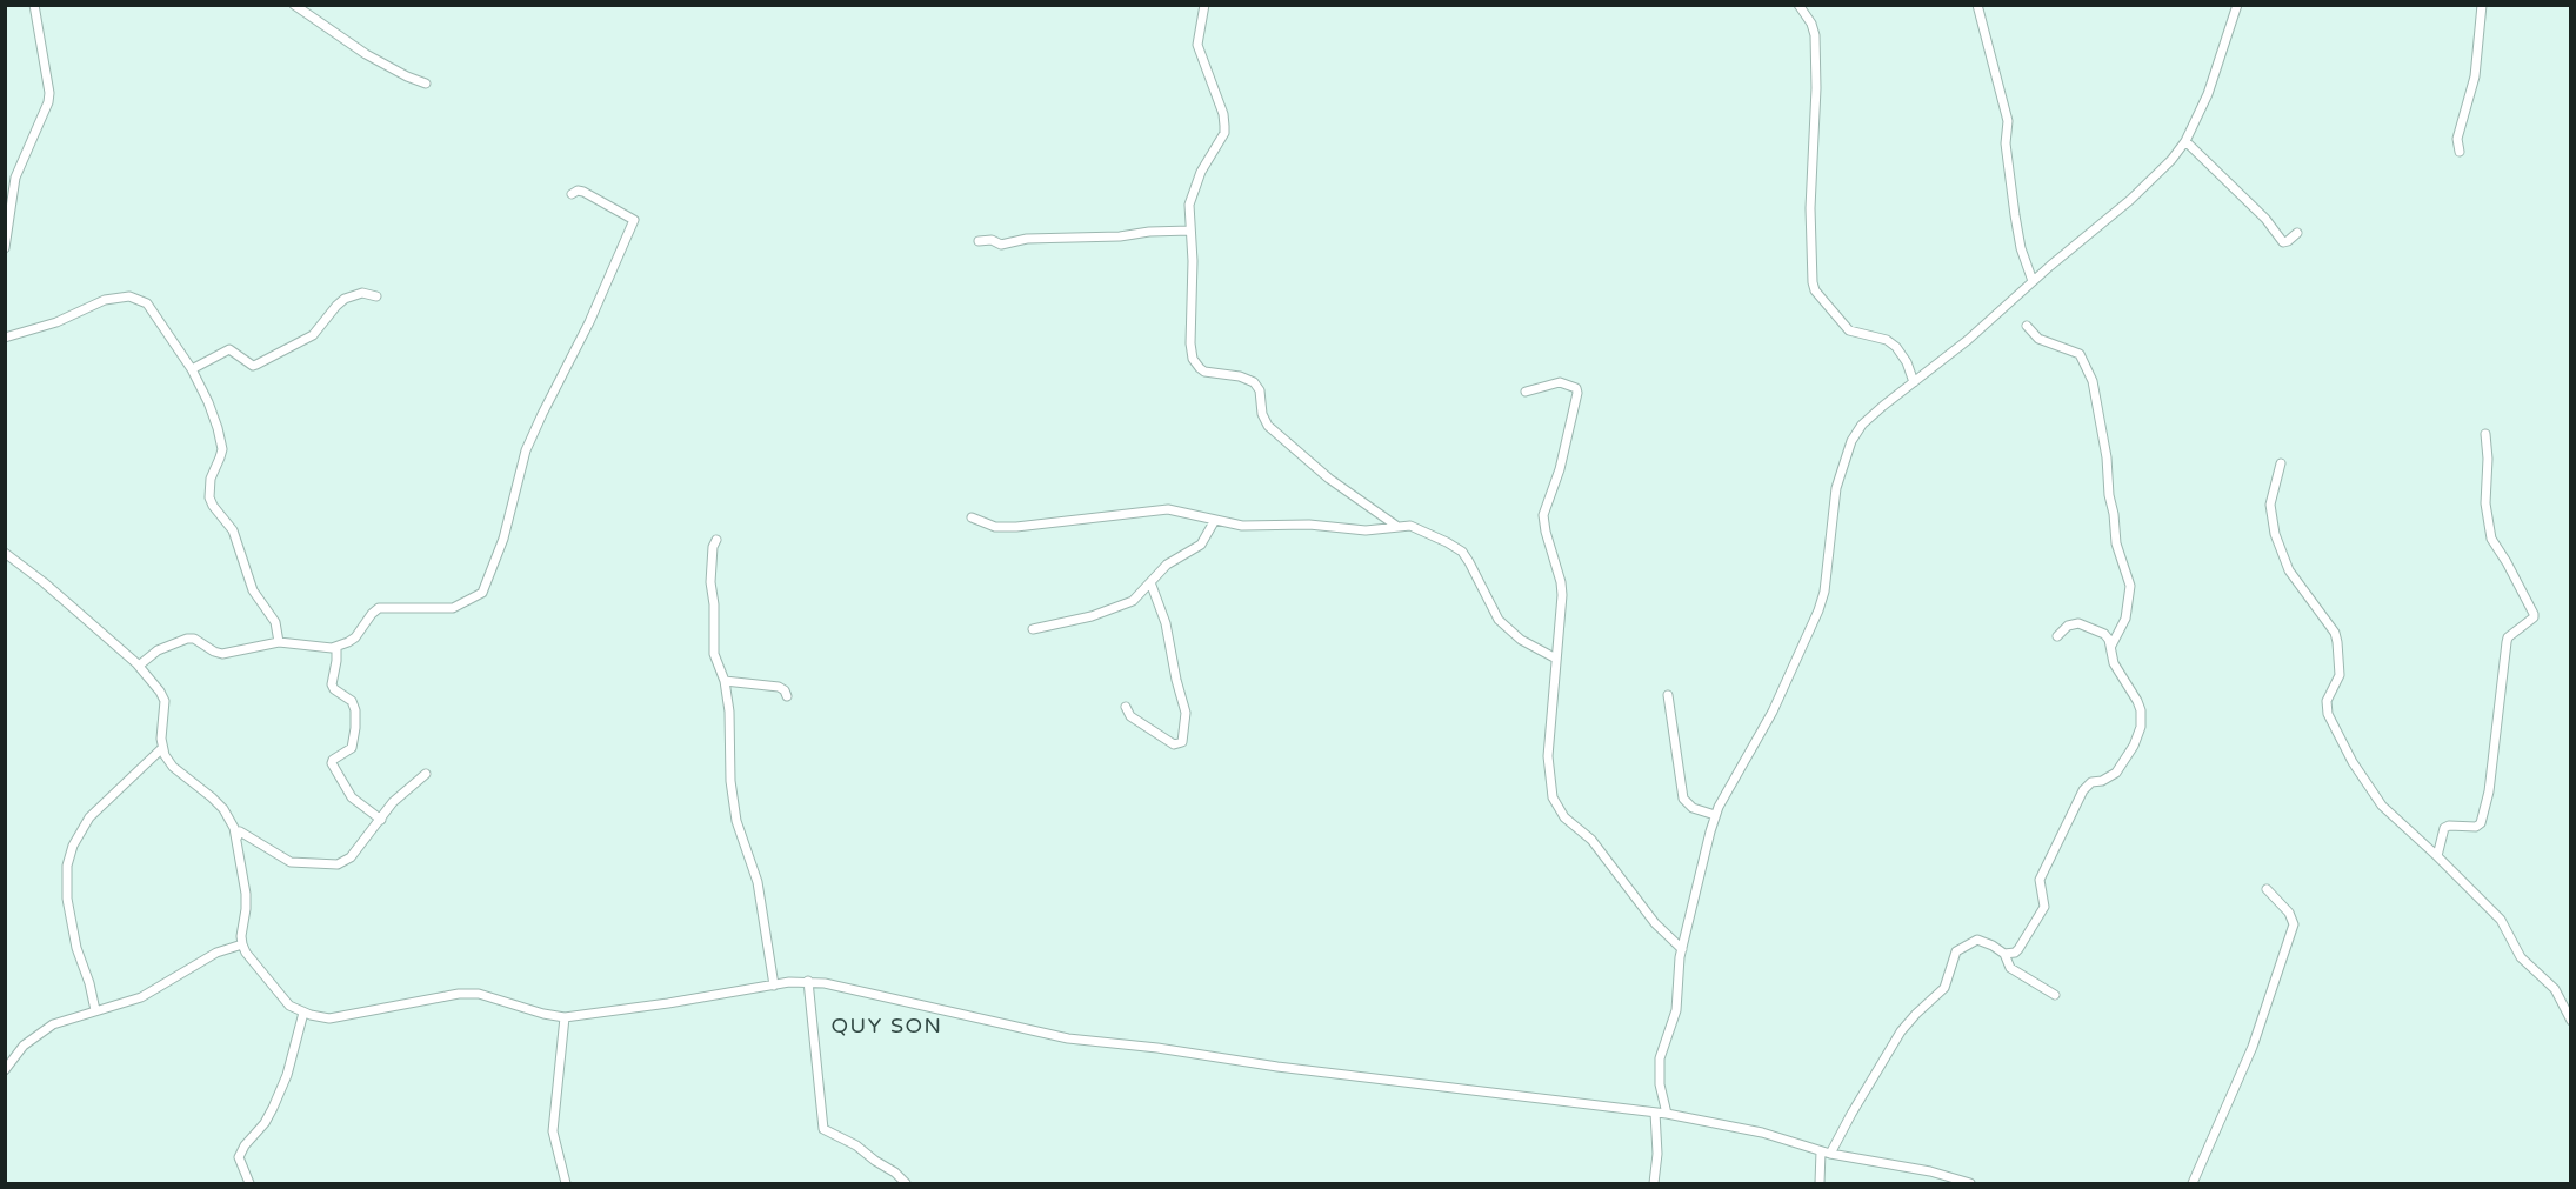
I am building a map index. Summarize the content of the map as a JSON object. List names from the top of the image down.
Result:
{
  "districts": ["QUY SON"]
}
